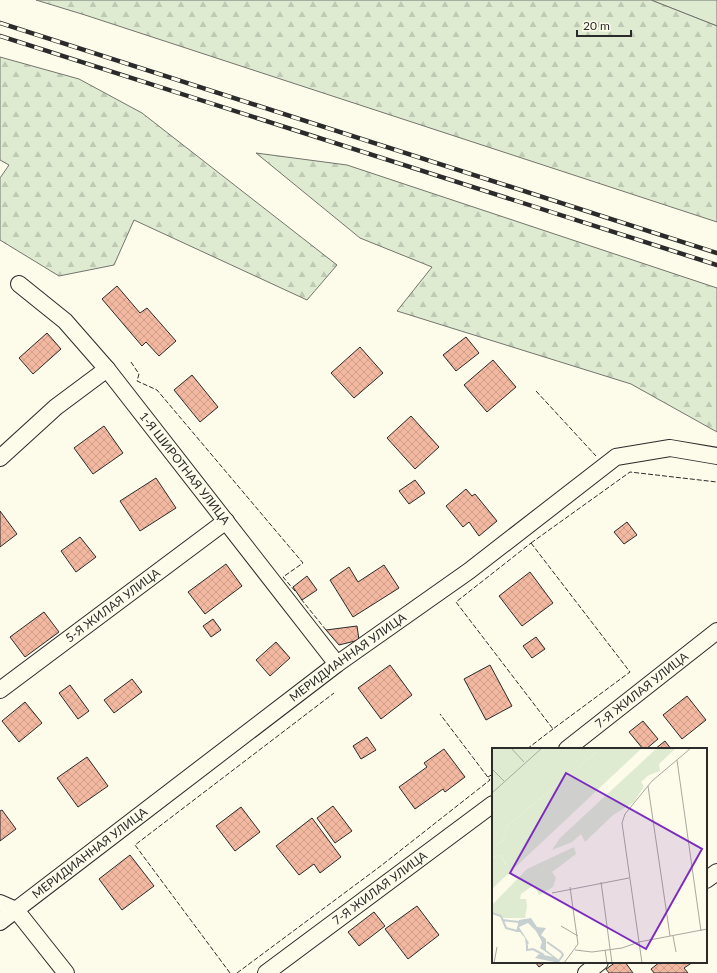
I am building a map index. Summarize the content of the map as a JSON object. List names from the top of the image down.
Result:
{
  "streets": {
    "street": [
      "1-Я ШИРОТНАЯ УЛИЦА",
      "5-Я ЖИЛАЯ УЛИЦА",
      "МЕРИДИАННАЯ УЛИЦА",
      "7-Я ЖИЛАЯ УЛИЦА"
    ]
  },
  "crossings": [
    ["1-Я ШИРОТНАЯ УЛИЦА", "5-Я ЖИЛАЯ УЛИЦА"],
    ["1-Я ШИРОТНАЯ УЛИЦА", "МЕРИДИАННАЯ УЛИЦА"]
  ],
  "scale_bar": "20 m"
}
